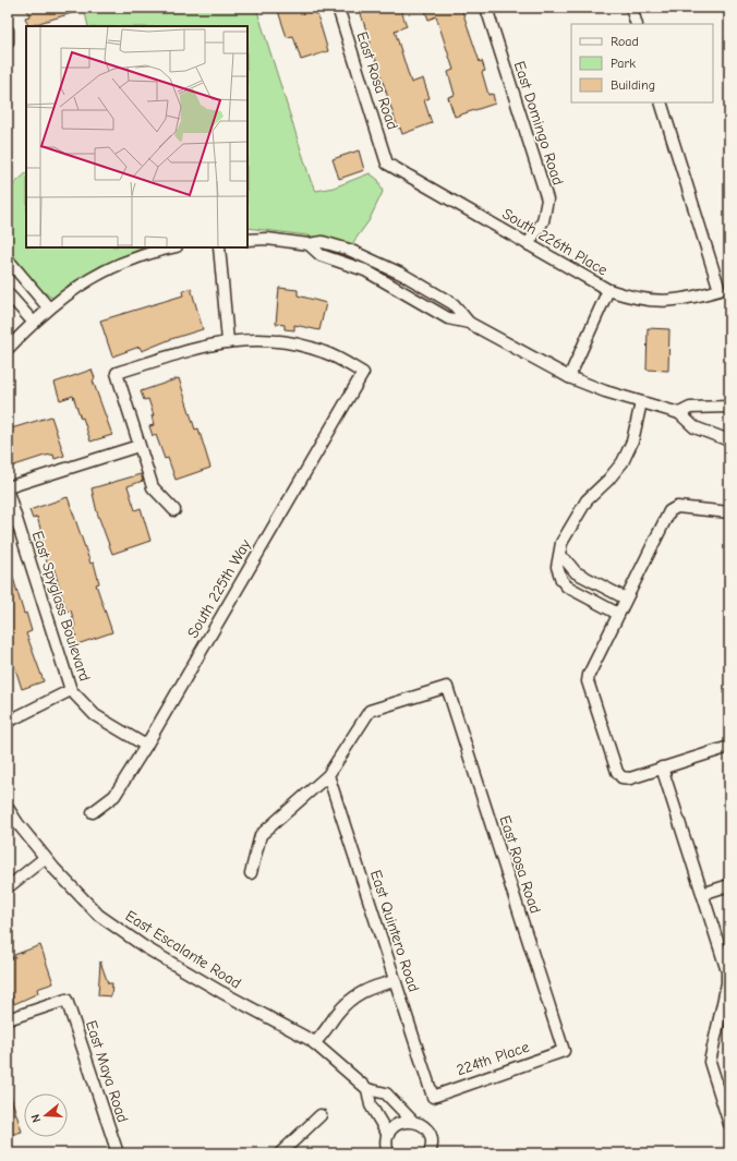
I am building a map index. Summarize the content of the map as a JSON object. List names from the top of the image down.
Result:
{
  "streets": {
    "street": [
      "East Rosa Road",
      "East Domingo Road",
      "South 226th Place",
      "South 225th Way",
      "East Spyglass Boulevard",
      "East Quintero Road",
      "East Escalante Road",
      "224th Place",
      "East Maya Road"
    ]
  },
  "crossings": [
    ["East Rosa Road", "South 226th Place"],
    ["East Rosa Road", "East Quintero Road"],
    ["East Rosa Road", "224th Place"],
    ["East Domingo Road", "South 226th Place"],
    ["South 225th Way", "East Spyglass Boulevard"],
    ["East Quintero Road", "224th Place"]
  ],
  "legend": ["Road", "Park", "Building"],
  "north": "left"
}
